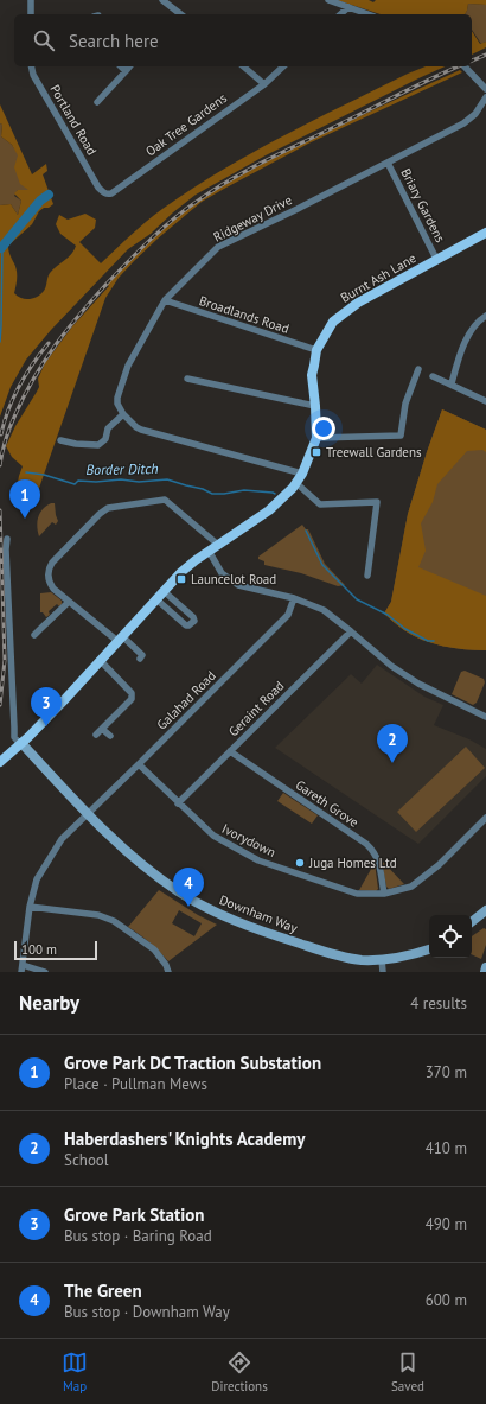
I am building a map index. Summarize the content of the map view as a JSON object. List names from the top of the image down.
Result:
{
  "streets": {
    "main road": ["Burnt Ash Lane"],
    "street": [
      "Portland Road",
      "Oak Tree Gardens",
      "Briary Gardens",
      "Ridgeway Drive",
      "Broadlands Road",
      "Galahad Road",
      "Geraint Road",
      "Gareth Grove",
      "Ivorydown",
      "Downham Way"
    ]
  },
  "crossings": [
    ["Portland Road", "Oak Tree Gardens"],
    ["Briary Gardens", "Ridgeway Drive"],
    ["Briary Gardens", "Burnt Ash Lane"],
    ["Ridgeway Drive", "Broadlands Road"],
    ["Burnt Ash Lane", "Broadlands Road"],
    ["Burnt Ash Lane", "Downham Way"],
    ["Galahad Road", "Ivorydown"],
    ["Galahad Road", "Downham Way"],
    ["Geraint Road", "Gareth Grove"],
    ["Geraint Road", "Ivorydown"],
    ["Gareth Grove", "Ivorydown"]
  ],
  "water": ["Border Ditch"],
  "places": {
    "transit": ["Treewall Gardens", "Launcelot Road"],
    "other": ["Juga Homes Ltd"]
  },
  "scale_bar": "100 m",
  "page": {
    "search": "Search here",
    "pins": [
      "1",
      "3",
      "2",
      "4"
    ],
    "scale": "100 m",
    "heading": ["Nearby", "4 results"],
    "list": [
      {
        "mark": "1",
        "name": "Grove Park DC Traction Substation",
        "note": "Place · Pullman Mews",
        "value": "370 m"
      },
      {
        "mark": "2",
        "name": "Haberdashers' Knights Academy",
        "note": "School",
        "value": "410 m"
      },
      {
        "mark": "3",
        "name": "Grove Park Station",
        "note": "Bus stop · Baring Road",
        "value": "490 m"
      },
      {
        "mark": "4",
        "name": "The Green",
        "note": "Bus stop · Downham Way",
        "value": "600 m"
      }
    ],
    "nav": ["Map", "Directions", "Saved"]
  }
}
